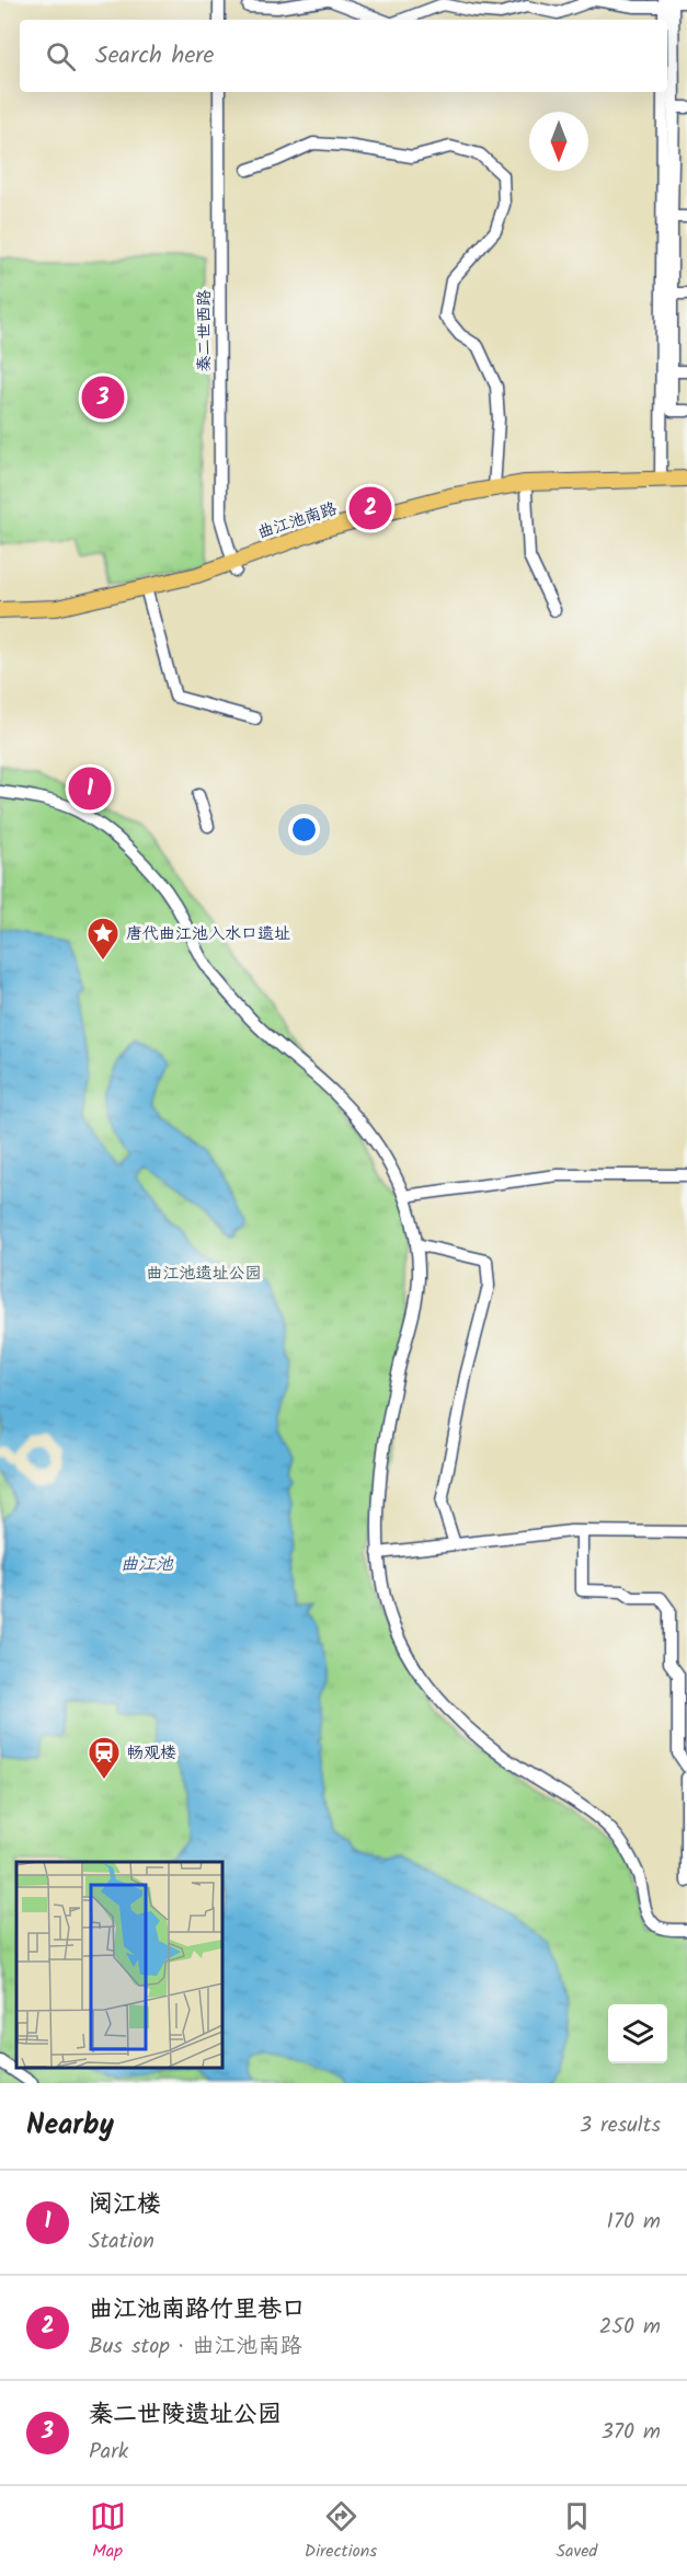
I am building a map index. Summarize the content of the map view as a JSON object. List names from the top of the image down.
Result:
{
  "streets": {
    "main road": ["曲江池南路"],
    "street": ["秦二世西路"]
  },
  "crossings": [
    ["秦二世西路", "曲江池南路"]
  ],
  "water": ["曲江池"],
  "parks": ["曲江池遗址公园"],
  "places": {
    "place": ["唐代曲江池入水口遗址"],
    "station": ["畅观楼"]
  },
  "north": "bottom",
  "page": {
    "search": "Search here",
    "pins": ["3", "2", "1"],
    "heading": ["Nearby", "3 results"],
    "list": [
      {
        "mark": "1",
        "name": "阅江楼",
        "note": "Station",
        "value": "170 m"
      },
      {
        "mark": "2",
        "name": "曲江池南路竹里巷口",
        "note": "Bus stop · 曲江池南路",
        "value": "250 m"
      },
      {
        "mark": "3",
        "name": "秦二世陵遗址公园",
        "note": "Park",
        "value": "370 m"
      }
    ],
    "nav": ["Map", "Directions", "Saved"]
  }
}
